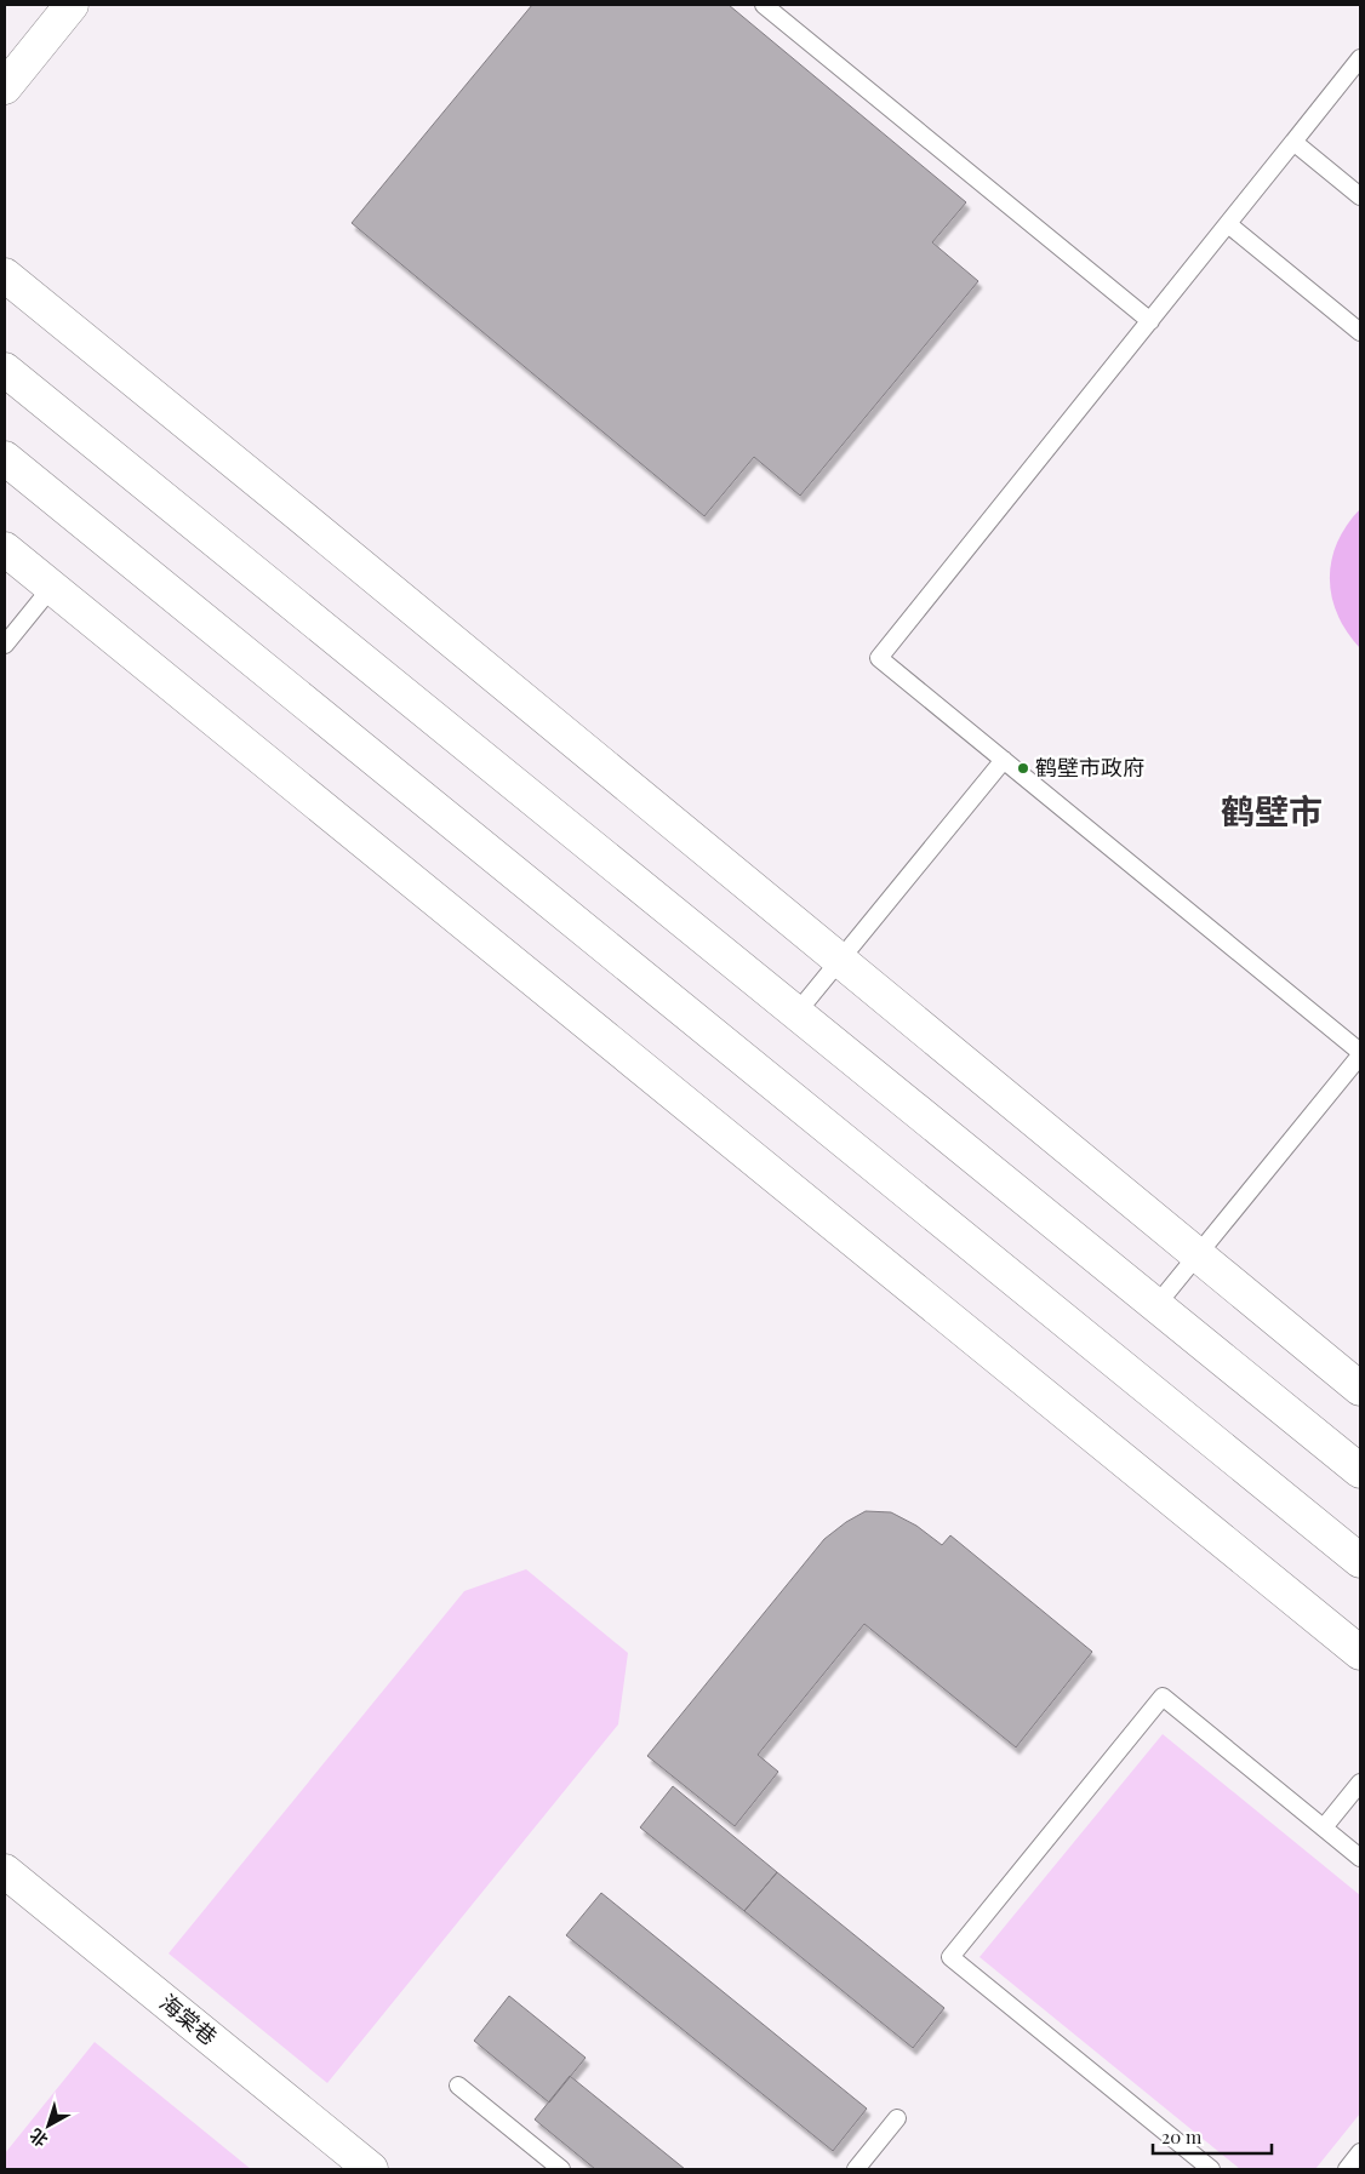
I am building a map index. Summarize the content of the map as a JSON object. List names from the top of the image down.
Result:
{
  "streets": {
    "street": ["海棠巷"]
  },
  "districts": ["鹤壁市"],
  "places": ["鹤壁市政府"],
  "scale_bar": "20 m",
  "north": "bottom left"
}
